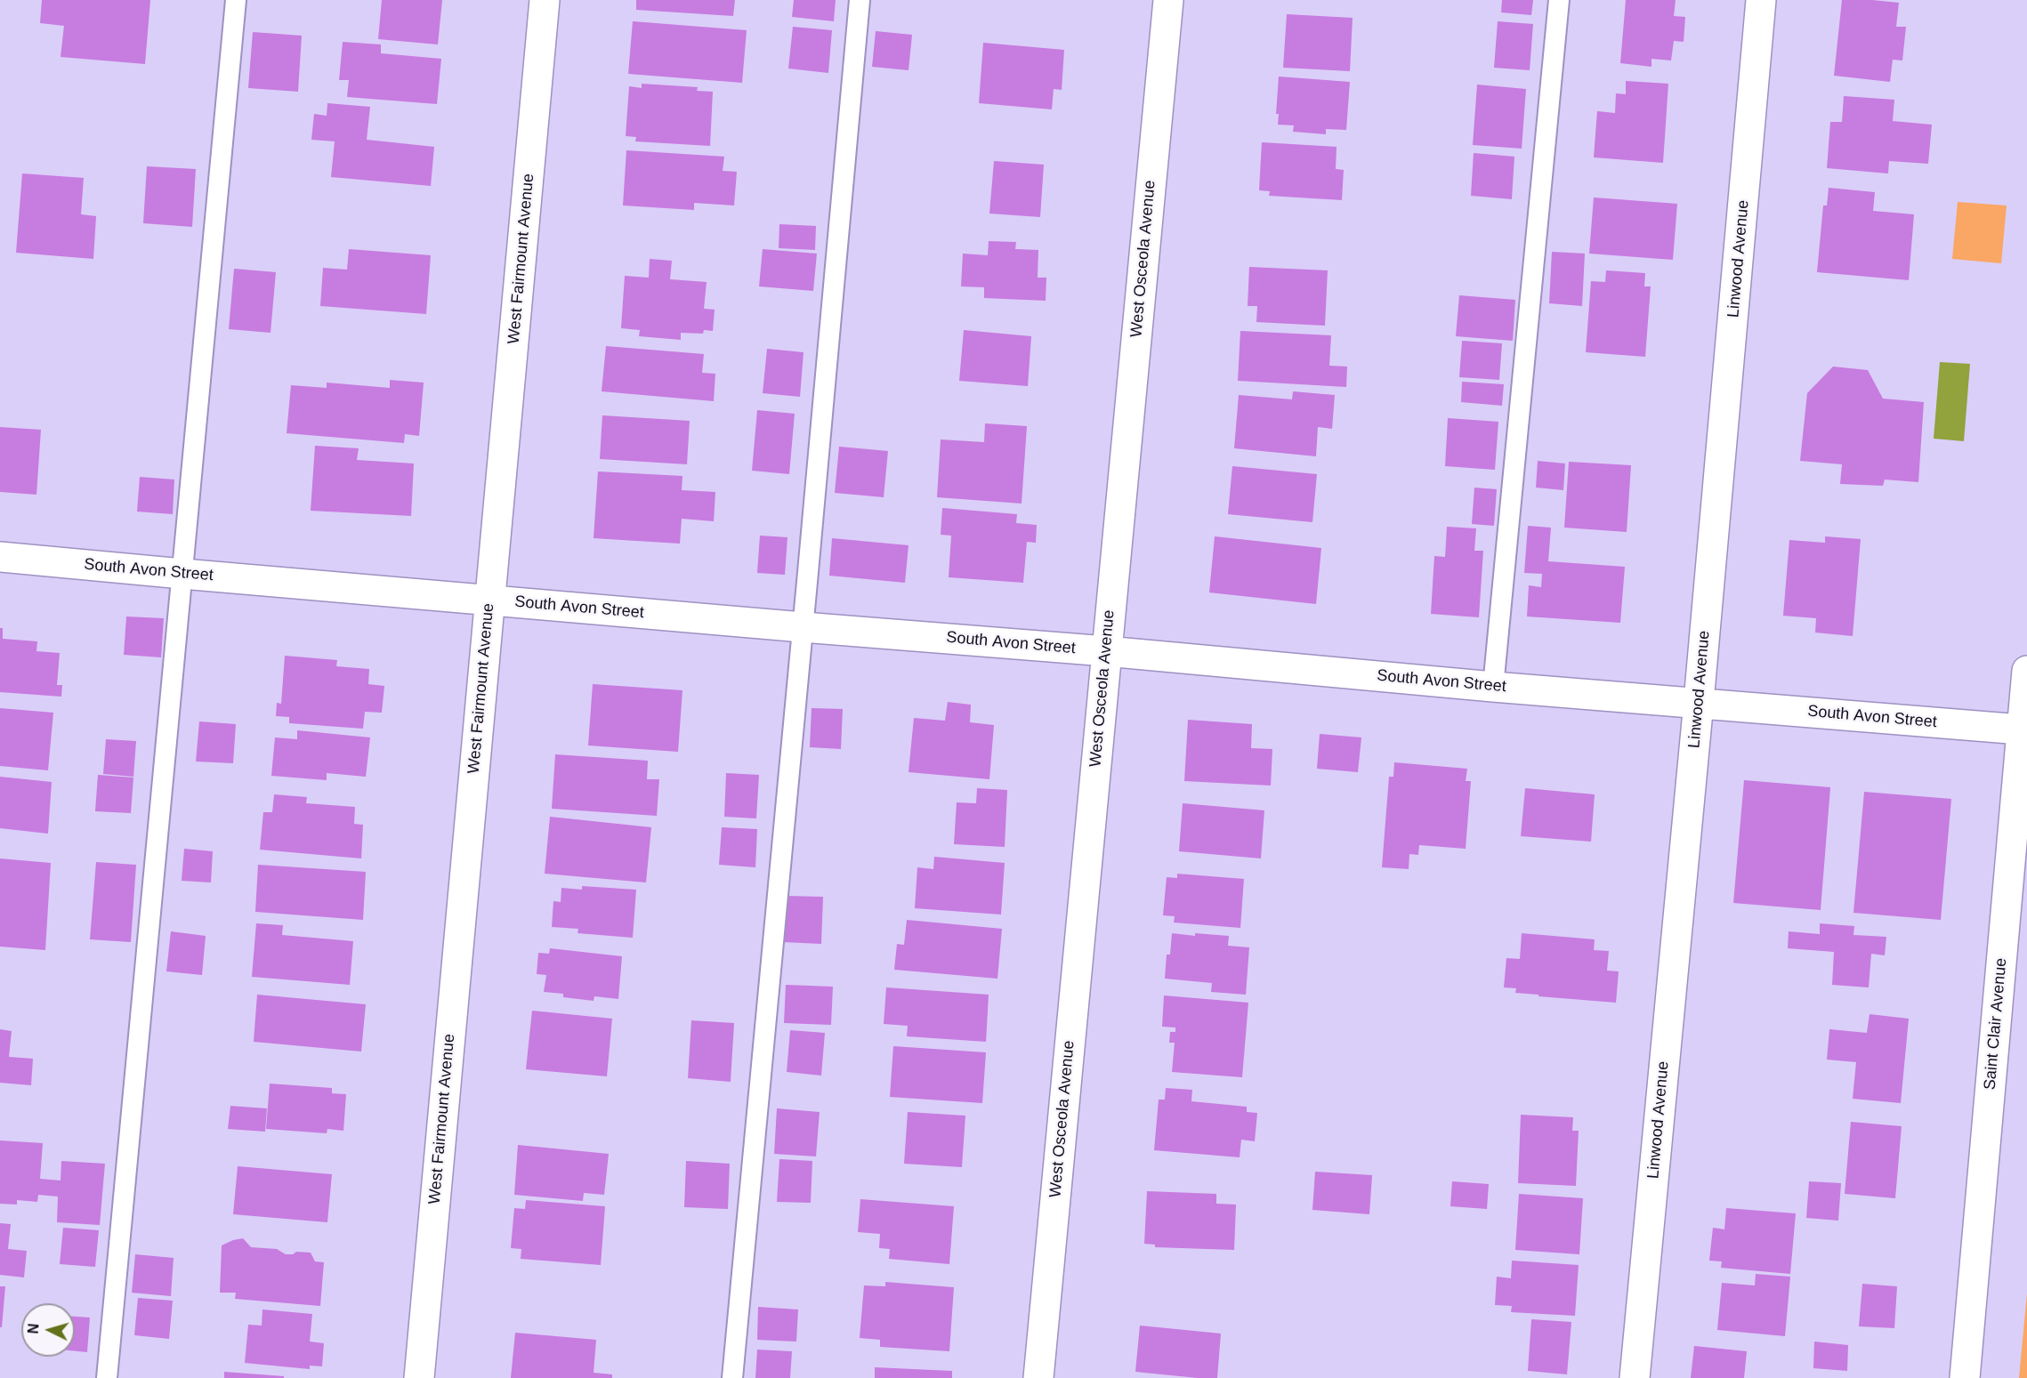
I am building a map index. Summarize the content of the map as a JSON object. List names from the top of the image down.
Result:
{
  "streets": {
    "street": [
      "West Fairmount Avenue",
      "West Osceola Avenue",
      "Linwood Avenue",
      "South Avon Street",
      "Saint Clair Avenue"
    ]
  },
  "crossings": [
    ["West Fairmount Avenue", "South Avon Street"],
    ["West Osceola Avenue", "South Avon Street"],
    ["Linwood Avenue", "South Avon Street"],
    ["South Avon Street", "Saint Clair Avenue"]
  ],
  "north": "left"
}
